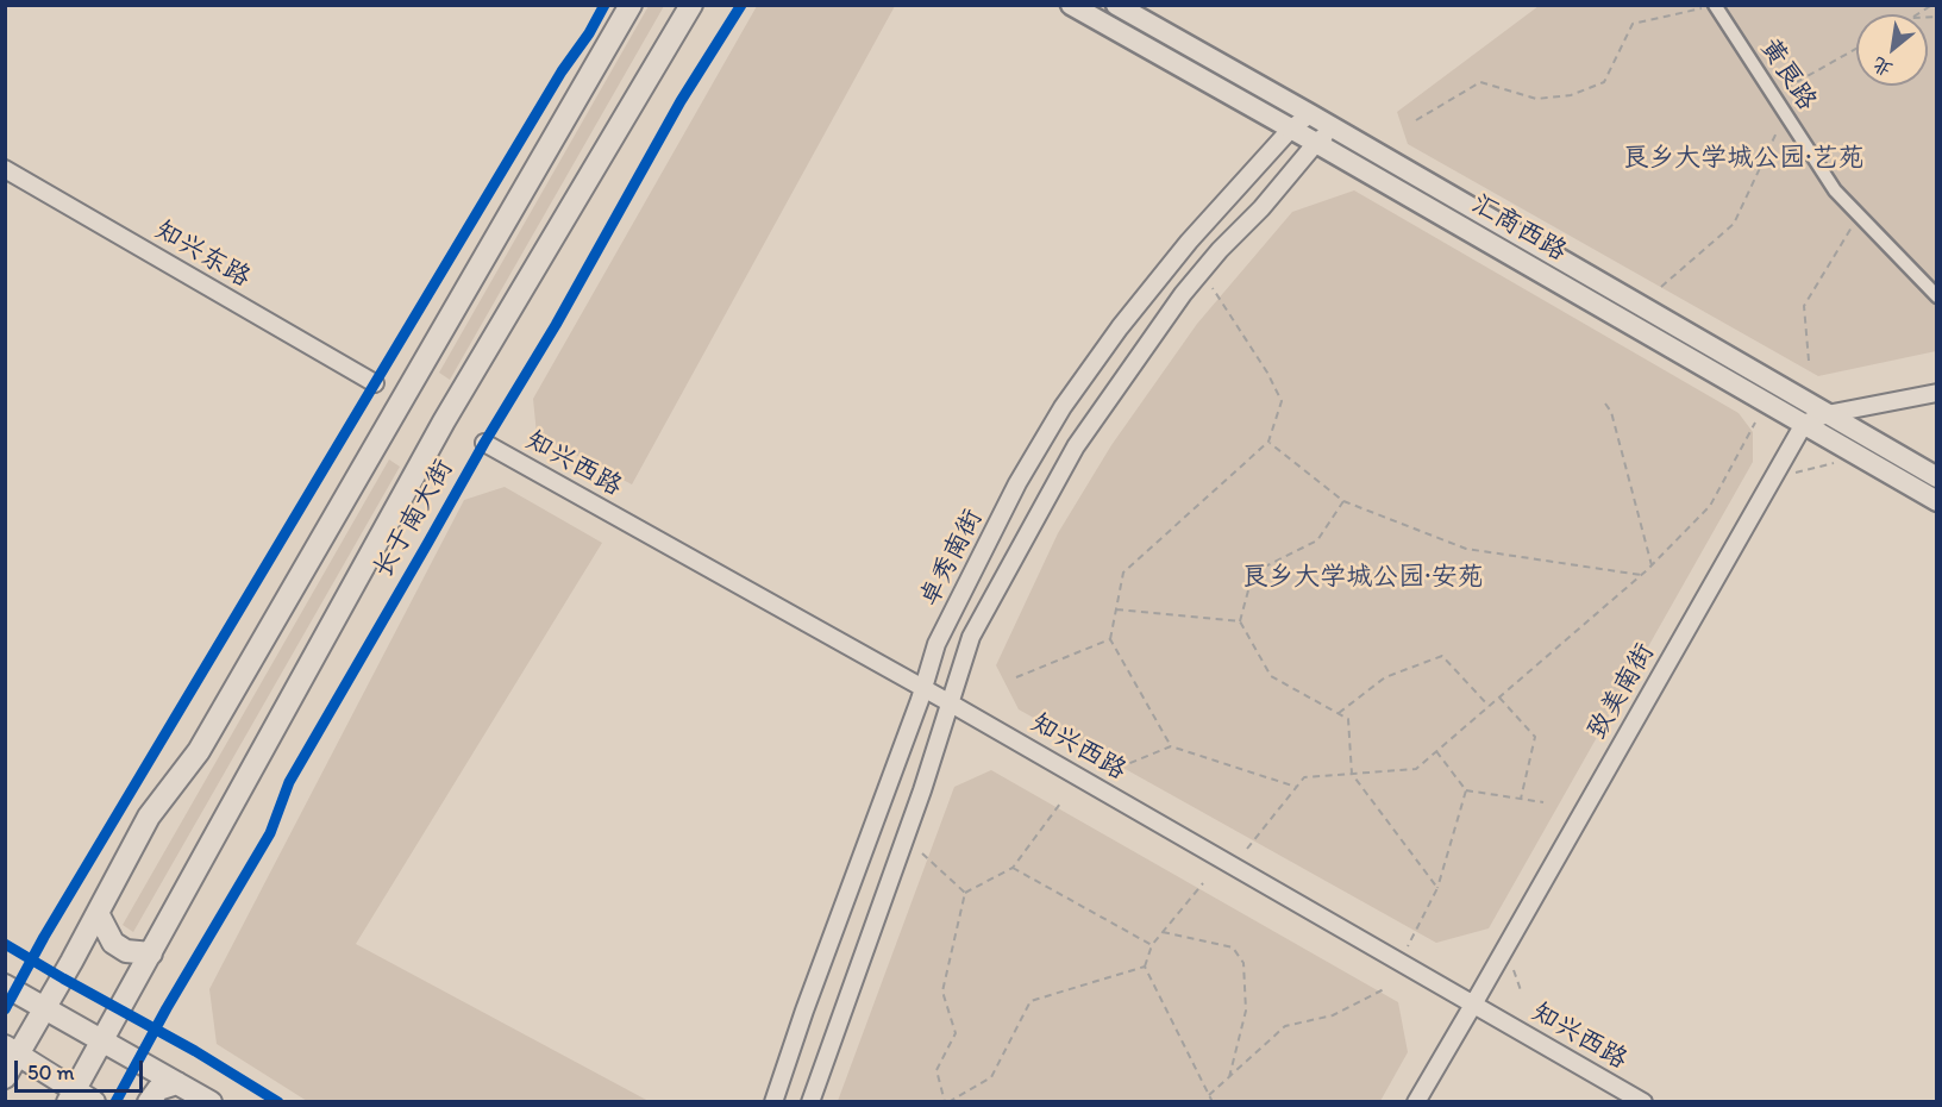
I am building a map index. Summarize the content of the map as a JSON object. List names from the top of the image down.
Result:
{
  "streets": {
    "main road": ["汇商西路", "长于南大街"],
    "street": [
      "黄良路",
      "知兴东路",
      "知兴西路",
      "卓秀南街",
      "致美南街"
    ]
  },
  "crossings": [
    ["汇商西路", "卓秀南街"],
    ["汇商西路", "致美南街"],
    ["知兴西路", "卓秀南街"],
    ["知兴西路", "致美南街"]
  ],
  "parks": ["良乡大学城公园·艺苑", "良乡大学城公园·安苑"],
  "scale_bar": "50 m",
  "north": "bottom left"
}
